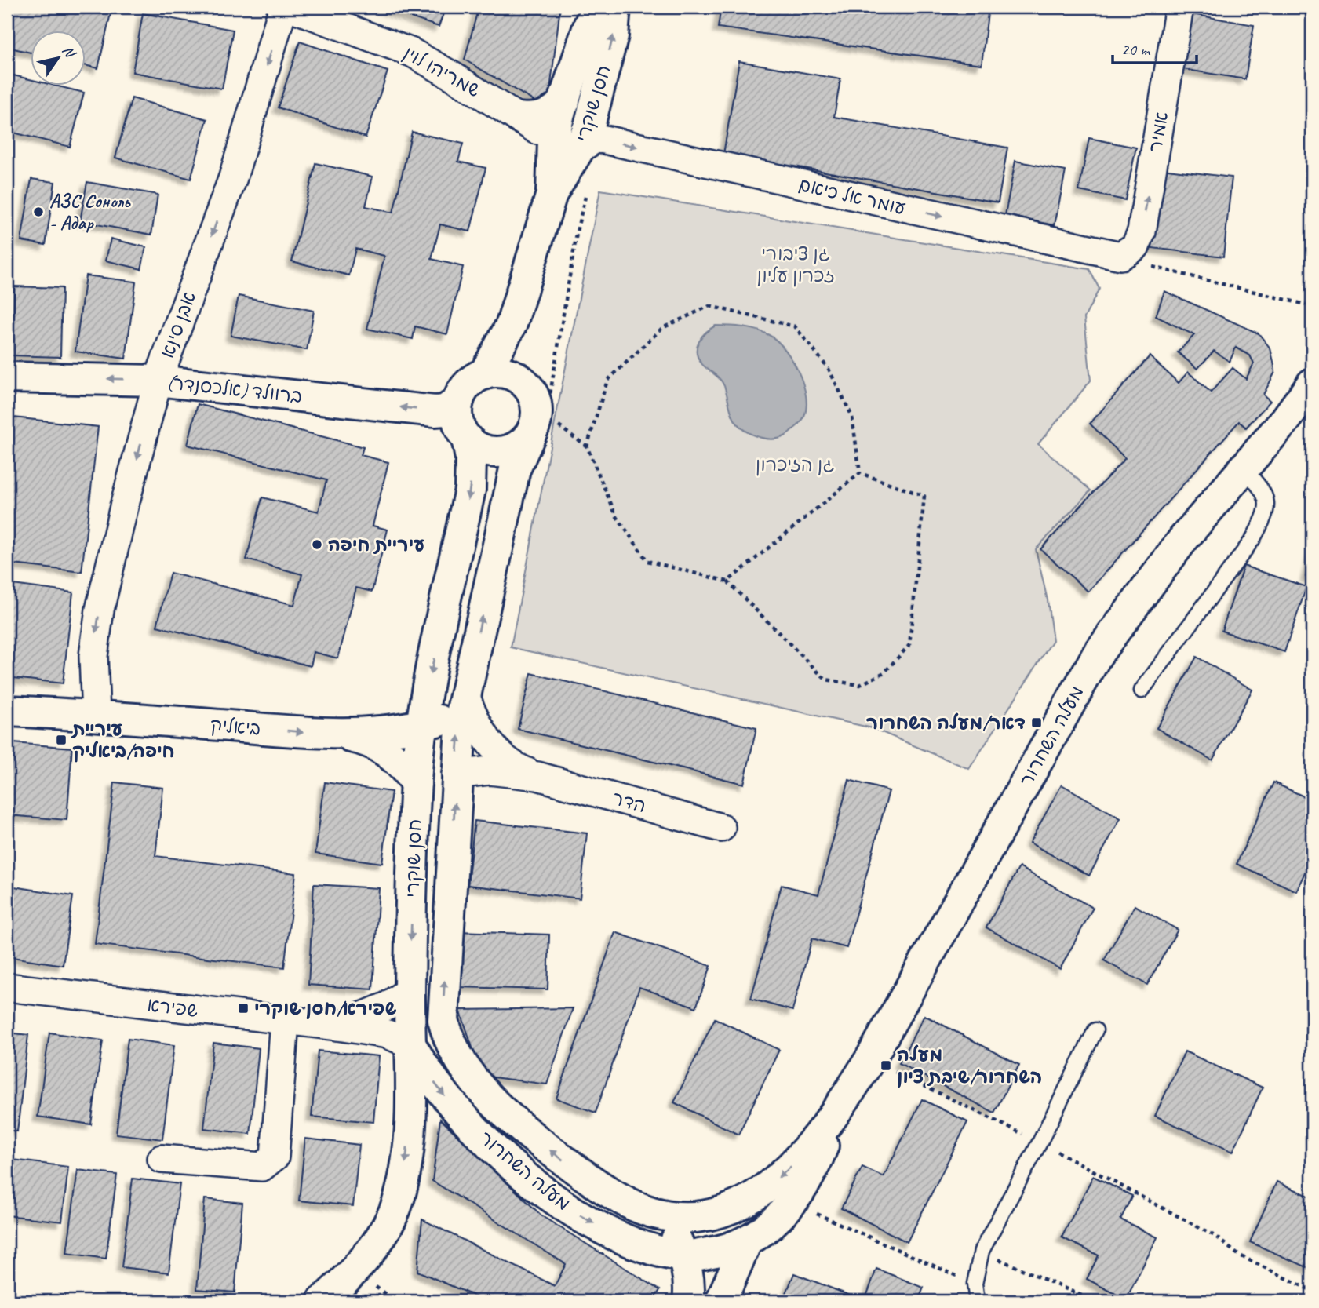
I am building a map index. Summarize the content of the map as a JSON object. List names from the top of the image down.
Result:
{
  "streets": {
    "street": [
      "שמריהו לוין",
      "חסן שוקרי",
      "אמיר",
      "עומר אל כיאם",
      "אבן סינא",
      "ברוולד (אלכסנדר)",
      "ביאליק",
      "מעלה השחרור",
      "הדר",
      "שפירא"
    ]
  },
  "crossings": [
    ["שמריהו לוין", "חסן שוקרי"],
    ["שמריהו לוין", "עומר אל כיאם"],
    ["חסן שוקרי", "עומר אל כיאם"],
    ["חסן שוקרי", "ברוולד (אלכסנדר)"],
    ["חסן שוקרי", "ביאליק"],
    ["חסן שוקרי", "מעלה השחרור"],
    ["חסן שוקרי", "הדר"],
    ["חסן שוקרי", "שפירא"],
    ["אמיר", "עומר אל כיאם"],
    ["אבן סינא", "ברוולד (אלכסנדר)"],
    ["אבן סינא", "ביאליק"],
    ["ביאליק", "הדר"],
    ["מעלה השחרור", "שפירא"]
  ],
  "one_way": [
    "אמיר",
    "עומר אל כיאם",
    "אבן סינא",
    "ברוולד (אלכסנדר)",
    "ביאליק"
  ],
  "parks": ["גן ציבורי זכרון עליון", "גן הזיכרון"],
  "places": {
    "other": ["АЗС Соноль - Адар", "עיריית חיפה"],
    "transit": [
      "דאר/מעלה השחרור",
      "עיריית חיפה/ביאליק",
      "שפירא/חסן שוקרי",
      "מעלה השחרור/שיבת ציון"
    ]
  },
  "scale_bar": "20 m",
  "north": "top right"
}
